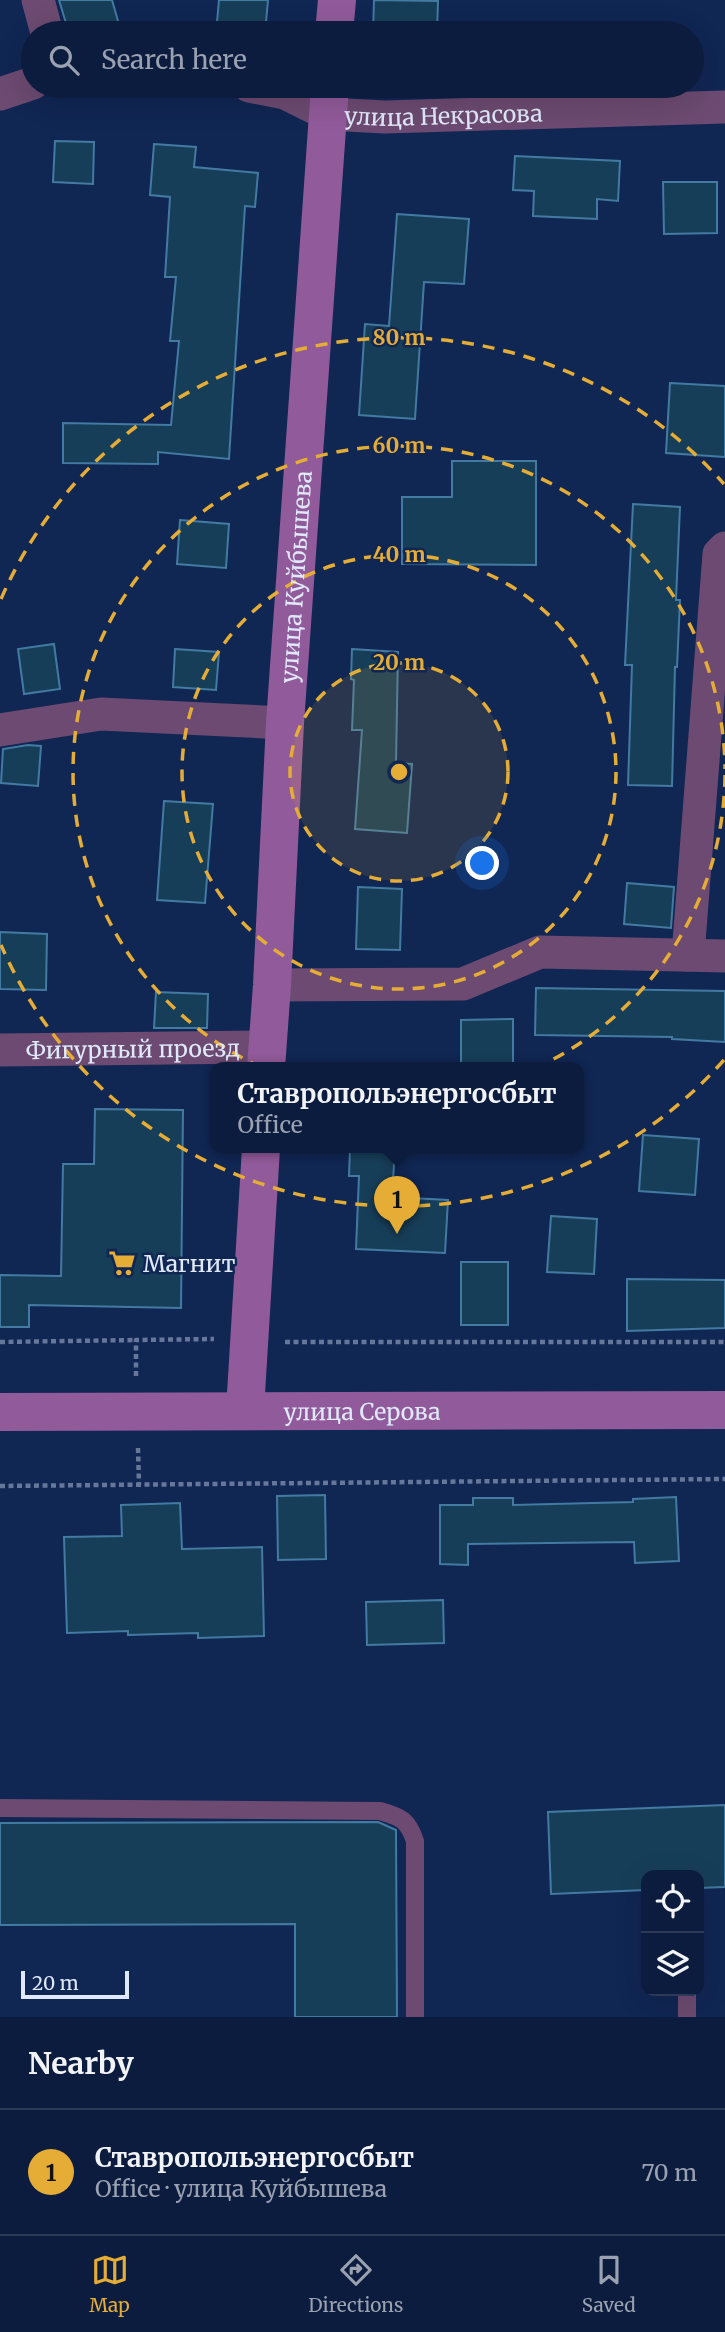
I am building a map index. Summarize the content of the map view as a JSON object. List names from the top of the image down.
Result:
{
  "streets": {
    "street": [
      "улица Некрасова",
      "улица Куйбышева",
      "Фигурный проезд",
      "улица Серова"
    ]
  },
  "crossings": [
    ["улица Некрасова", "улица Куйбышева"],
    ["улица Куйбышева", "Фигурный проезд"]
  ],
  "places": {
    "supermarket": ["Магнит"]
  },
  "scale_bar": "20 m",
  "page": {
    "search": "Search here",
    "popup": ["Ставропольэнергосбыт", "Office"],
    "pins": "1",
    "scale": "20 m",
    "heading": "Nearby",
    "list": [
      {
        "mark": "1",
        "name": "Ставропольэнергосбыт",
        "note": "Office · улица Куйбышева",
        "value": "70 m"
      }
    ],
    "nav": ["Map", "Directions", "Saved"]
  },
  "rings": [
    "80 m",
    "60 m",
    "40 m",
    "20 m"
  ]
}
